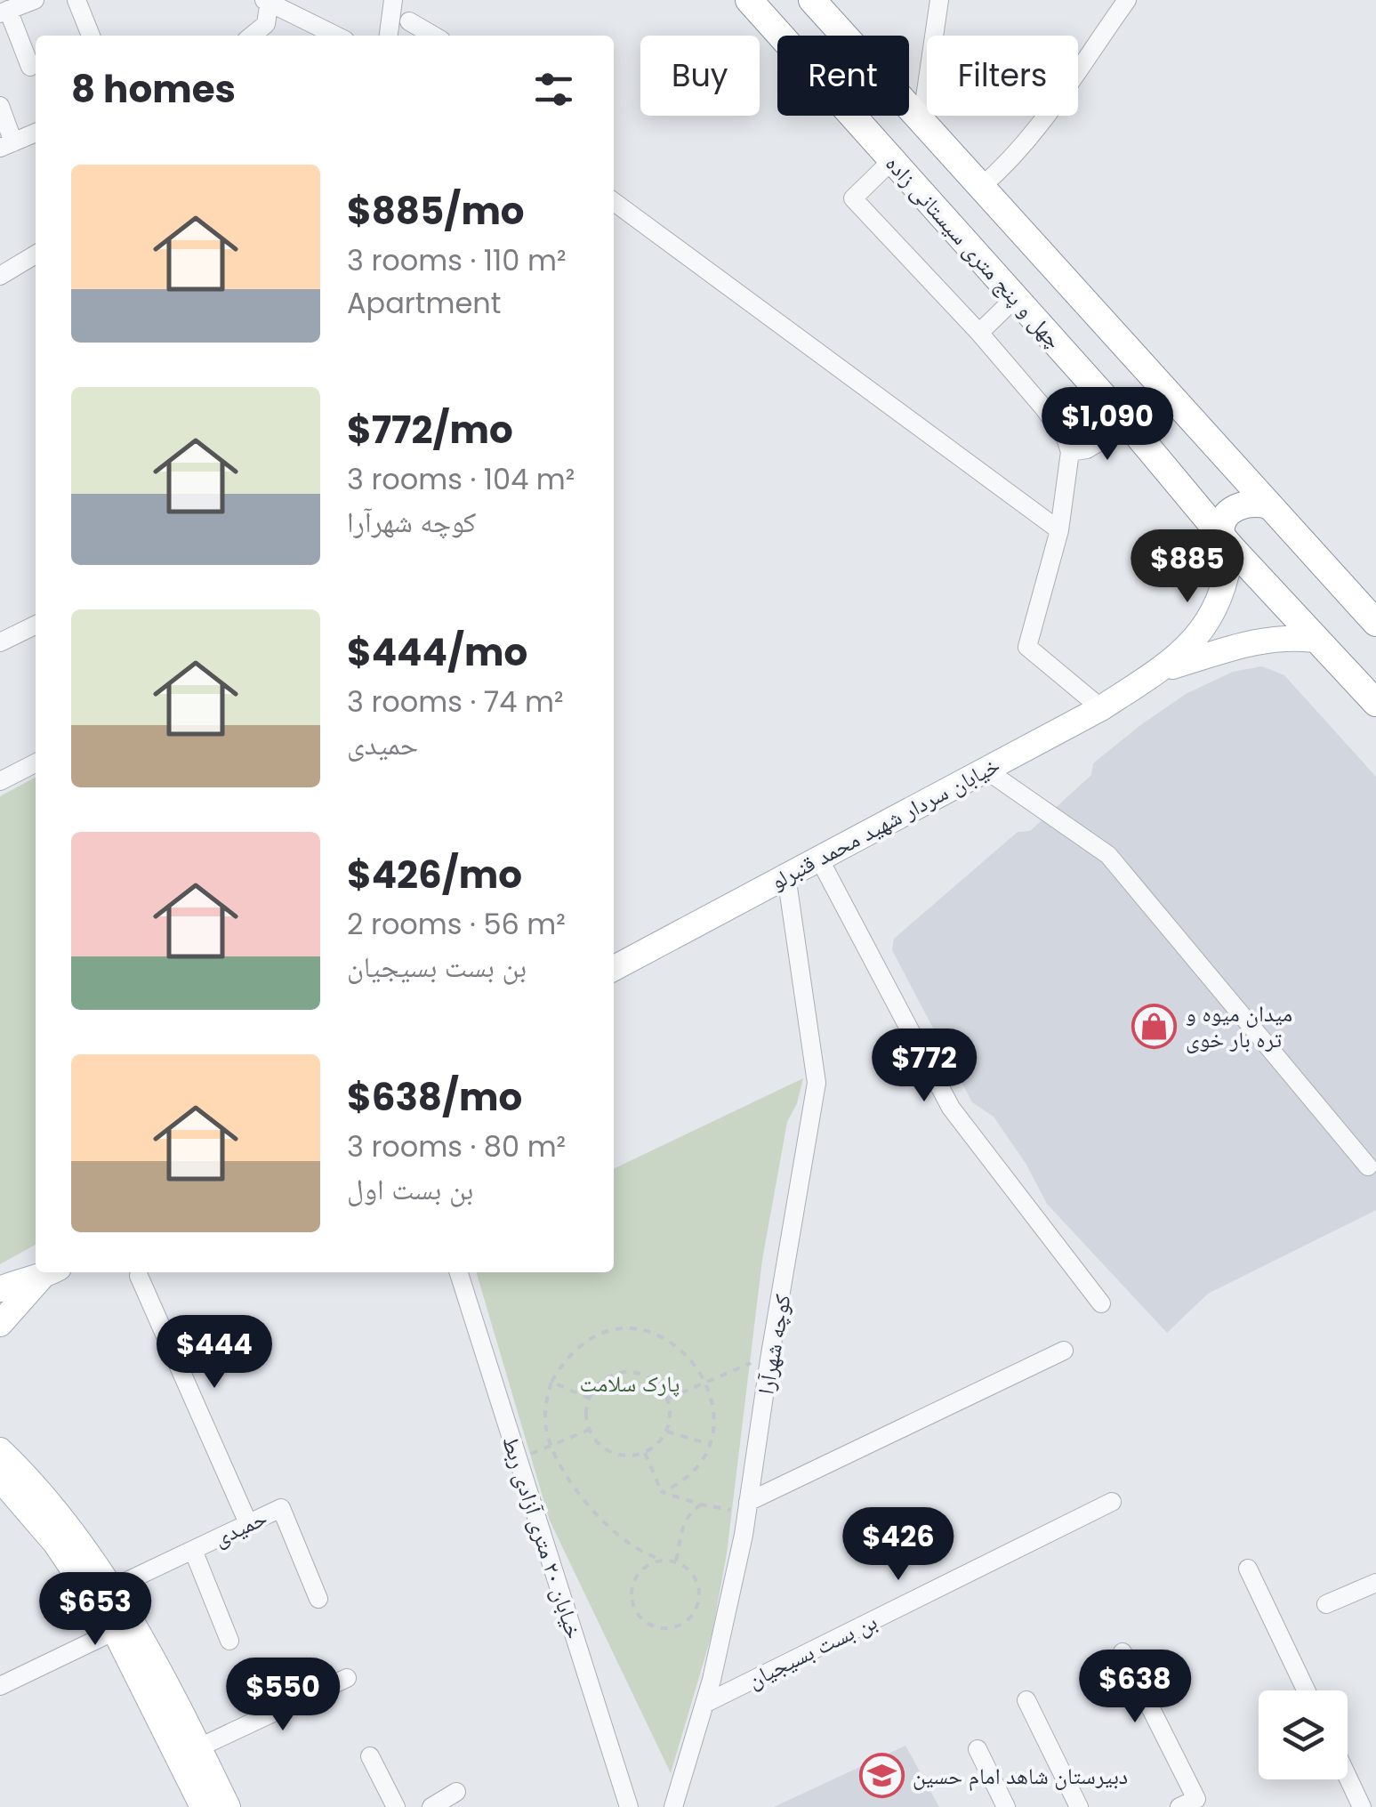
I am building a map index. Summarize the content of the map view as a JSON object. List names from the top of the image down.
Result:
{
  "streets": {
    "highway": ["چهل و پنج متری سیستانی زاده"],
    "main road": ["خیابان سردار شهید محمد قنبرلو"],
    "street": [
      "کوچه شهرآرا",
      "حمیدی",
      "خیابان ۲۰ متری آزادی ربط",
      "بن بست بسیجیان"
    ]
  },
  "crossings": [
    ["خیابان سردار شهید محمد قنبرلو", "کوچه شهرآرا"],
    ["کوچه شهرآرا", "بن بست بسیجیان"]
  ],
  "parks": ["پارک سلامت"],
  "places": {
    "shop": ["میدان میوه و تره بار خوی"],
    "school or university": ["دبیرستان شاهد امام حسین"]
  },
  "page": {
    "chip": ["Buy", "Rent", "Filters"],
    "heading": "8 homes",
    "list": [
      {
        "name": "$885/mo",
        "note": "3 rooms · 110 m² · Apartment"
      },
      {
        "name": "$772/mo",
        "note": "3 rooms · 104 m² · کوچه شهرآرا"
      },
      {
        "name": "$444/mo",
        "note": "3 rooms · 74 m² · حمیدی"
      },
      {
        "name": "$426/mo",
        "note": "2 rooms · 56 m² · بن بست بسیجیان"
      },
      {
        "name": "$638/mo",
        "note": "3 rooms · 80 m² · بن بست اول"
      }
    ],
    "price": [
      "$1,090",
      "$885",
      "$772",
      "$444",
      "$426",
      "$653",
      "$638",
      "$550"
    ]
  }
}
